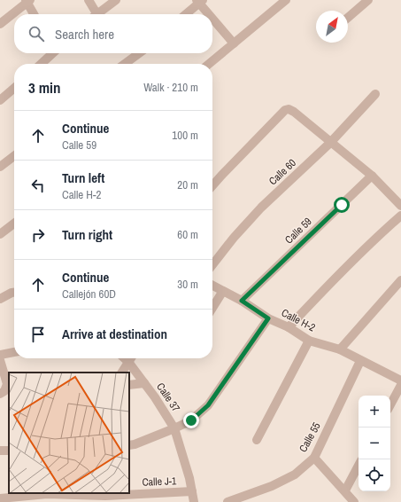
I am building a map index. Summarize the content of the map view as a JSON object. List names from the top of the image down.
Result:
{
  "streets": {
    "street": [
      "Calle 60",
      "Calle 59",
      "Calle H-2",
      "Calle 37",
      "Calle 55",
      "Calle J-1"
    ]
  },
  "crossings": [
    ["Calle 59", "Calle H-2"],
    ["Calle H-2", "Calle 55"],
    ["Calle 37", "Calle J-1"]
  ],
  "north": "top right",
  "page": {
    "search": "Search here",
    "heading": ["3 min", "Walk · 210 m"],
    "list": [
      ["Continue", "Calle 59", "100 m"],
      ["Turn left", "Calle H-2", "20 m"],
      ["Turn right", "60 m"],
      ["Continue", "Callejón 60D", "30 m"],
      "Arrive at destination"
    ],
    "map_buttons": ["+", "−"]
  }
}
